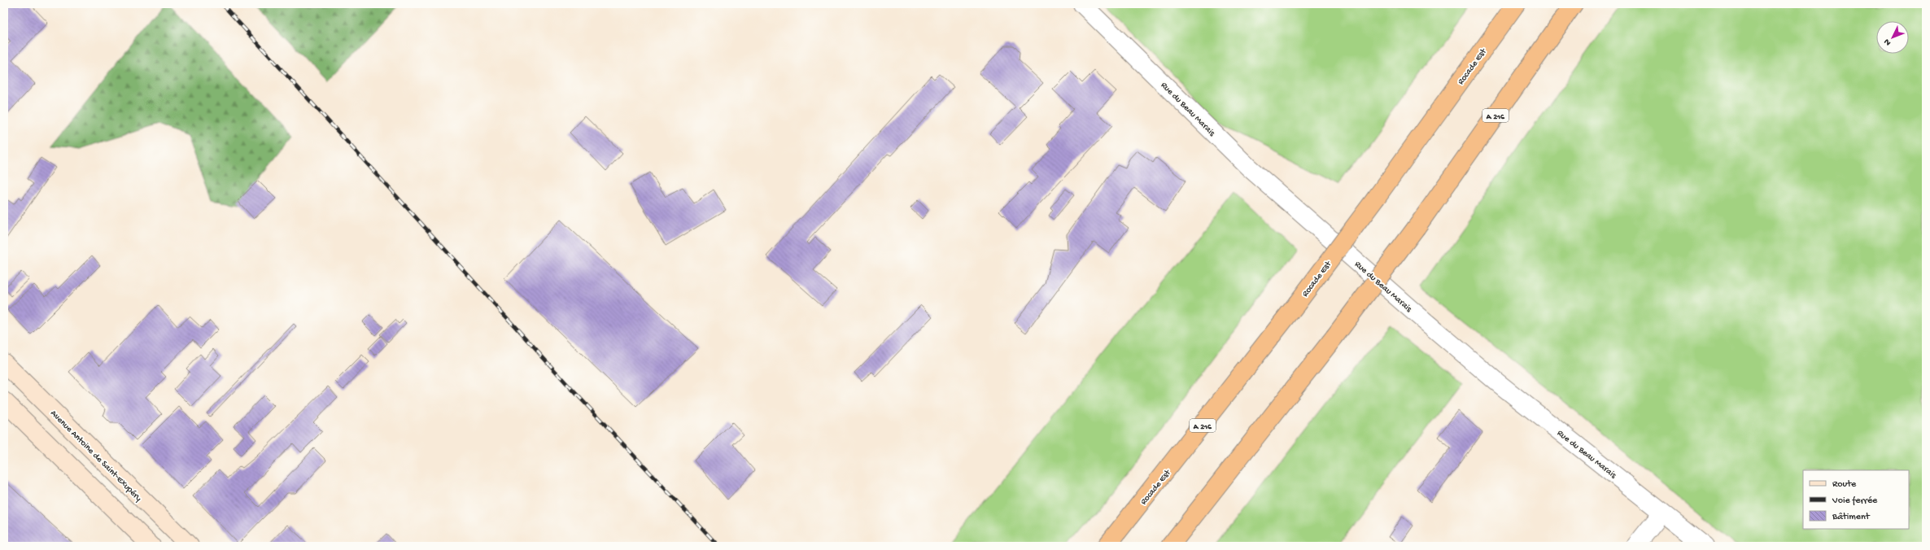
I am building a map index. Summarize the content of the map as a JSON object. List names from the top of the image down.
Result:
{
  "streets": {
    "highway": ["Rocade Est", "A 216"],
    "main road": ["Avenue Antoine de Saint-Exupéry"],
    "street": ["Rue du Beau Marais"]
  },
  "legend": ["Route", "Voie ferrée", "Bâtiment"],
  "north": "bottom left"
}
